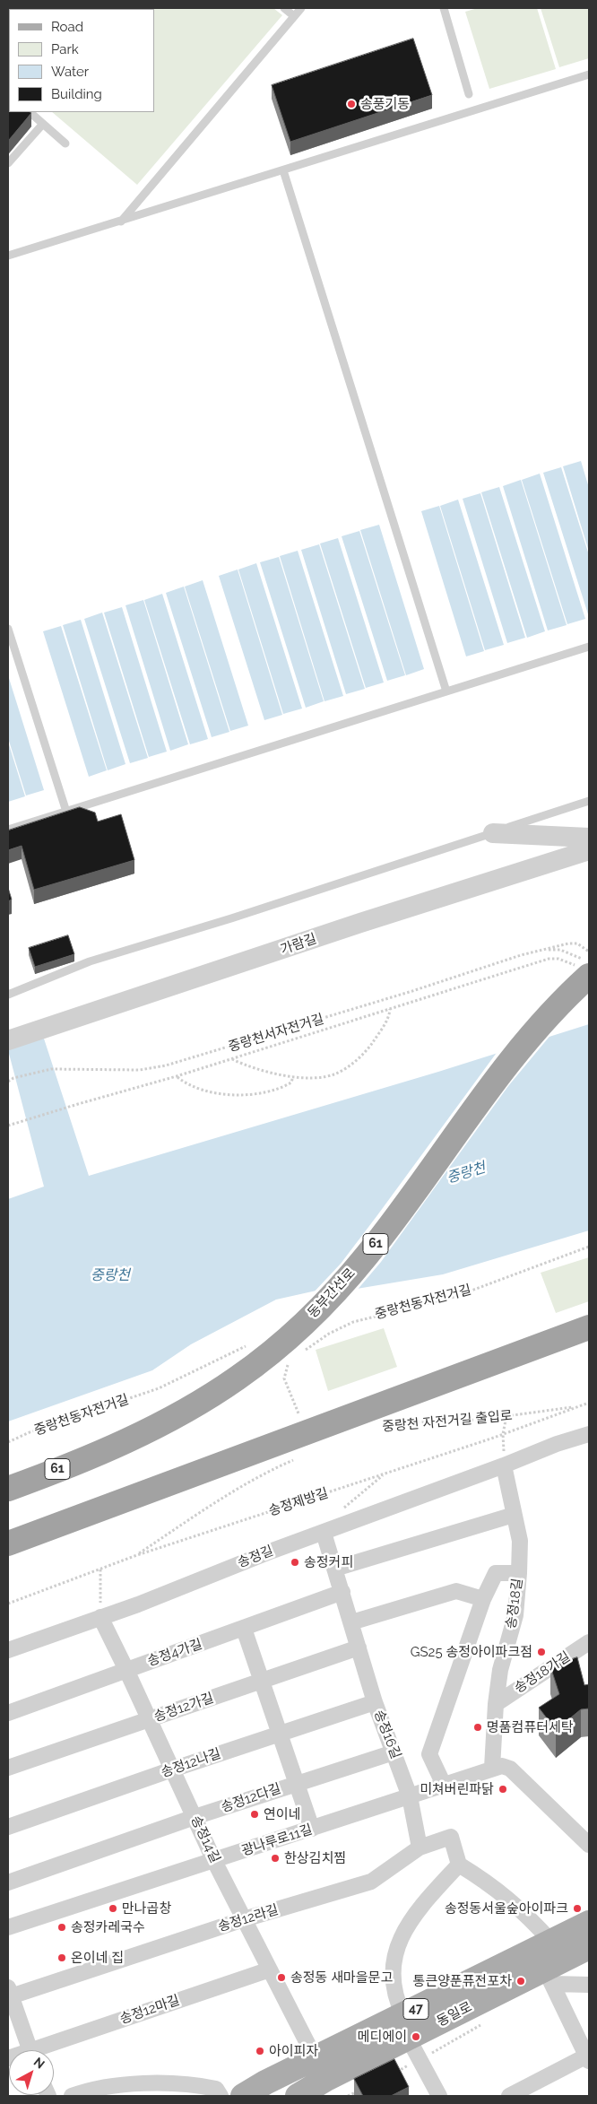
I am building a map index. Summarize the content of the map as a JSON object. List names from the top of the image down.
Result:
{
  "streets": {
    "highway": ["61", "동부간선로"],
    "main road": ["47", "동일로"],
    "street": [
      "가람길",
      "송정길",
      "송정18길",
      "송정4가길",
      "송정18가길",
      "송정12가길",
      "송정16길",
      "송정12나길",
      "송정12다길",
      "송정14길",
      "광나루로11길",
      "송정12라길",
      "송정12마길"
    ],
    "path": [
      "중랑천서자전거길",
      "중랑천동자전거길",
      "중랑천 자전거길 출입로",
      "송정제방길"
    ]
  },
  "crossings": [
    ["중랑천서자전거길", "동부간선로"],
    ["중랑천 자전거길 출입로", "송정제방길"],
    ["송정길", "송정18길"],
    ["송정길", "송정16길"],
    ["송정길", "송정14길"],
    ["송정18길", "송정18가길"],
    ["송정18길", "광나루로11길"],
    ["송정4가길", "송정16길"],
    ["송정4가길", "송정14길"],
    ["송정12가길", "송정16길"],
    ["송정12가길", "송정14길"],
    ["송정16길", "송정12나길"],
    ["송정16길", "송정12다길"],
    ["송정16길", "광나루로11길"],
    ["송정16길", "송정12라길"],
    ["송정12나길", "송정14길"],
    ["송정12다길", "송정14길"],
    ["송정14길", "광나루로11길"],
    ["송정14길", "송정12라길"],
    ["송정14길", "송정12마길"],
    ["송정14길", "동일로"]
  ],
  "water": ["중랑천"],
  "places": [
    "송풍기동",
    "송정커피",
    "GS25 송정아이파크점",
    "명품컴퓨터세탁",
    "미쳐버린파닭",
    "연이네",
    "한상김치찜",
    "만나곱창",
    "송정동서울숲아이파크",
    "송정카레국수",
    "온이네 집",
    "송정동 새마을문고",
    "통큰양푼퓨전포차",
    "메디에이",
    "아이피자"
  ],
  "legend": [
    "Road",
    "Park",
    "Water",
    "Building"
  ],
  "north": "top right"
}
